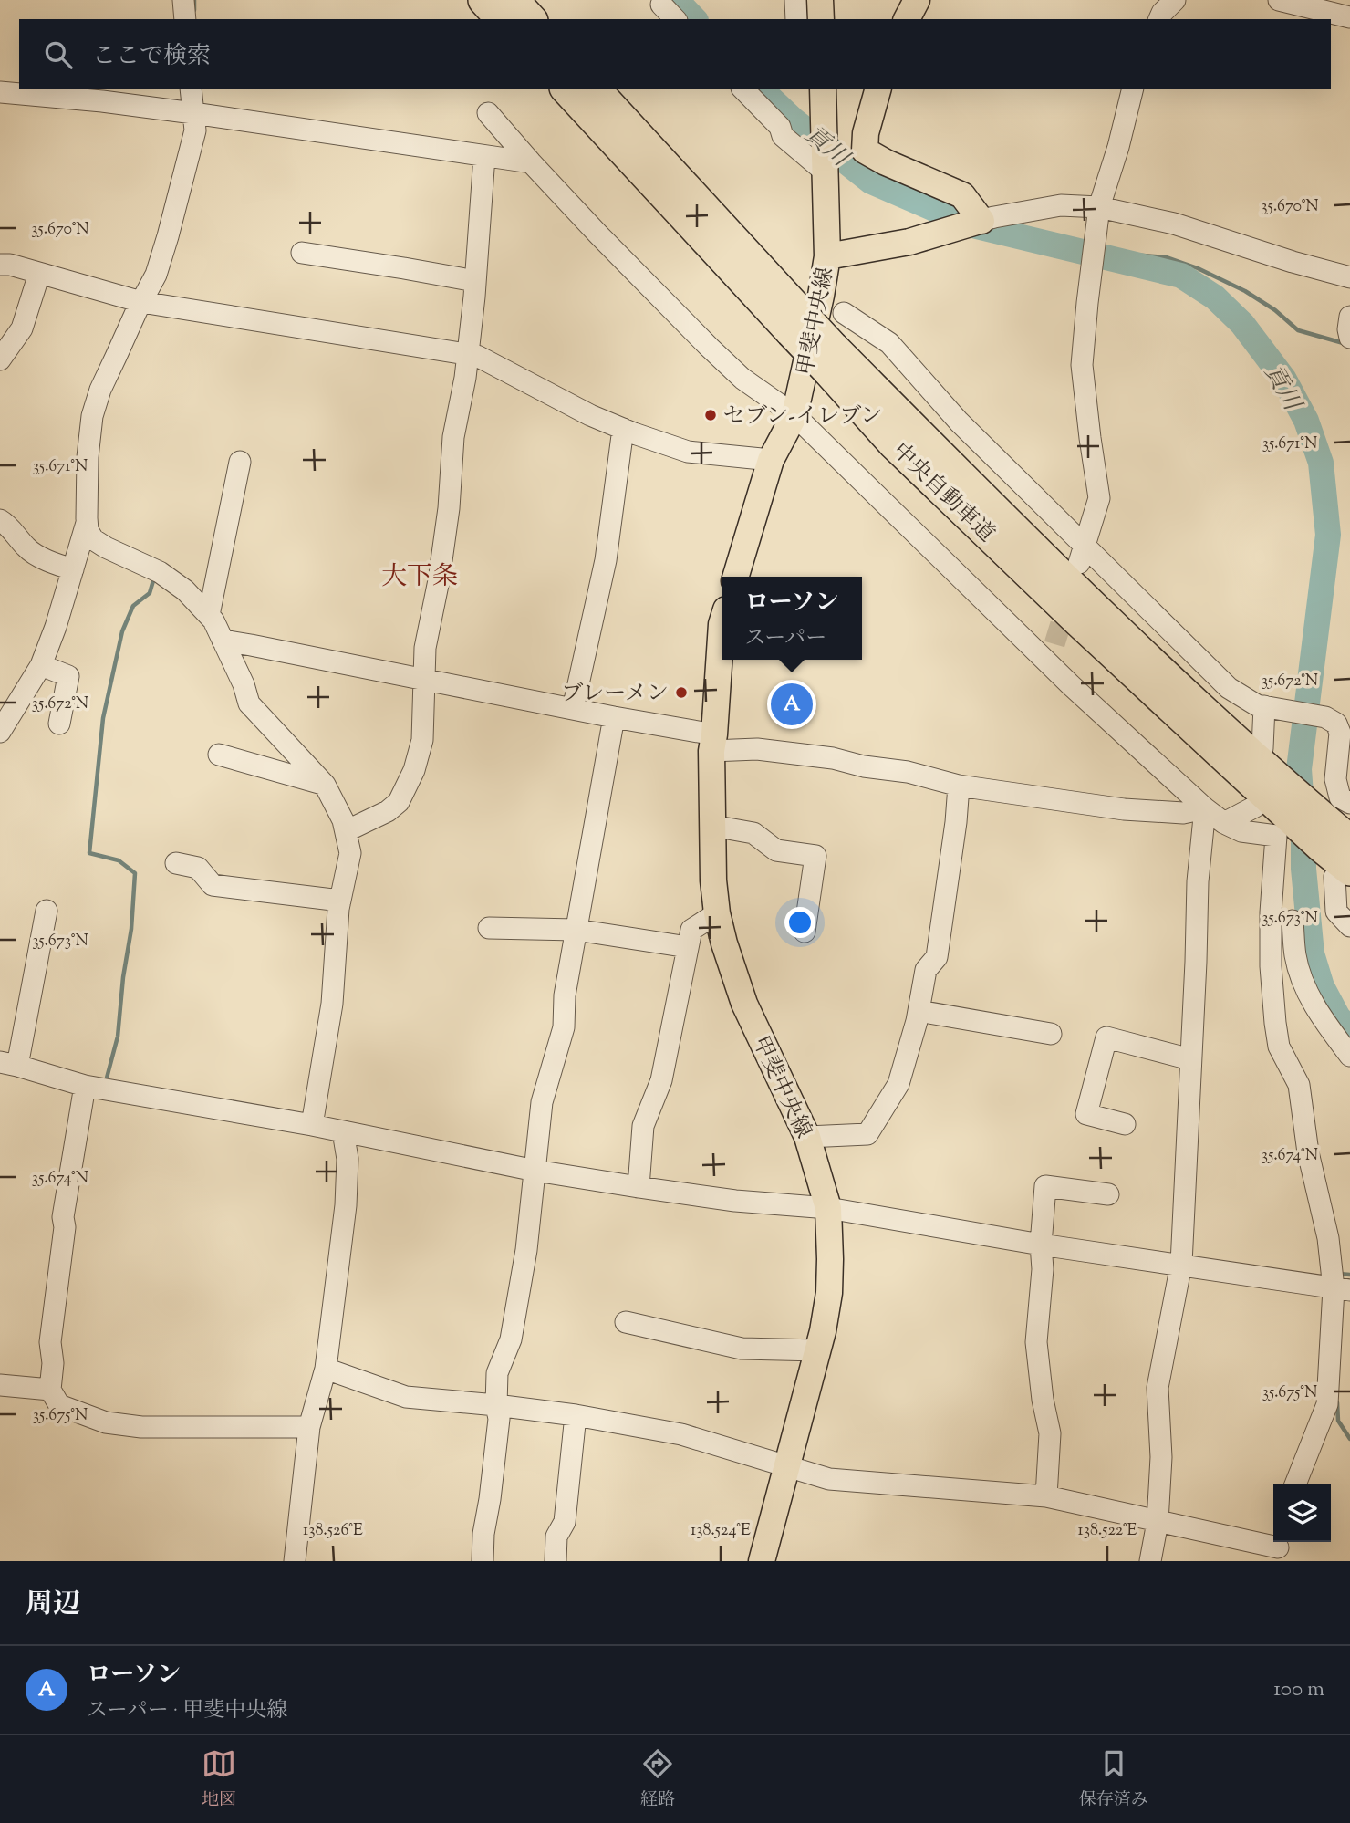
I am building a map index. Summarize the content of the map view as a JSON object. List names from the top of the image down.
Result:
{
  "streets": {
    "highway": ["中央自動車道"],
    "main road": ["甲斐中央線"]
  },
  "districts": ["大下条"],
  "water": ["貢川"],
  "places": ["セブン-イレブン", "ブレーメン"],
  "page": {
    "search": "ここで検索",
    "popup": ["ローソン", "スーパー"],
    "pins": "A",
    "heading": "周辺",
    "list": [
      {
        "mark": "A",
        "name": "ローソン",
        "note": "スーパー · 甲斐中央線",
        "value": "100 m"
      }
    ],
    "nav": ["地図", "経路", "保存済み"]
  },
  "coordinates": [
    "35.670°N",
    "35.671°N",
    "35.672°N",
    "35.673°N",
    "35.674°N",
    "35.675°N",
    "138.526°E",
    "138.524°E",
    "138.522°E"
  ]
}
